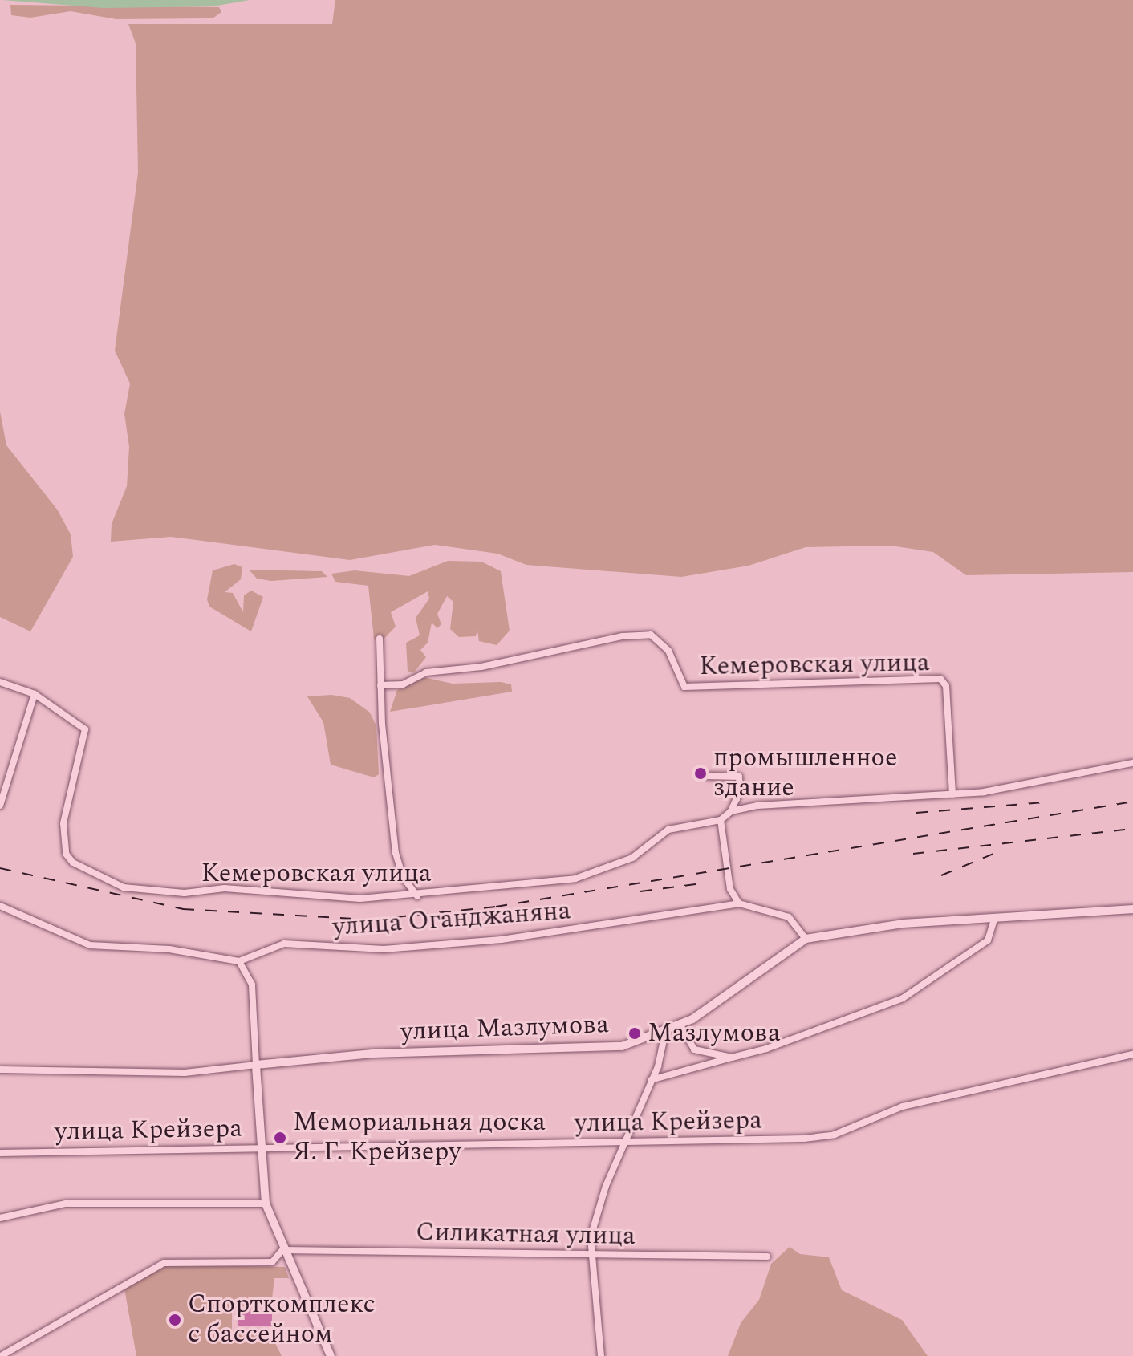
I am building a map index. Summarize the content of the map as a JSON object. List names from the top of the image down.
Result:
{
  "streets": {
    "street": [
      "Кемеровская улица",
      "улица Оганджаняна",
      "улица Мазлумова",
      "улица Крейзера",
      "Силикатная улица"
    ]
  },
  "crossings": [
    ["улица Оганджаняна", "улица Мазлумова"]
  ],
  "places": [
    "промышленное здание",
    "Мазлумова",
    "Мемориальная доска Я. Г. Крейзеру",
    "Спорткомплекс с бассейном"
  ]
}
